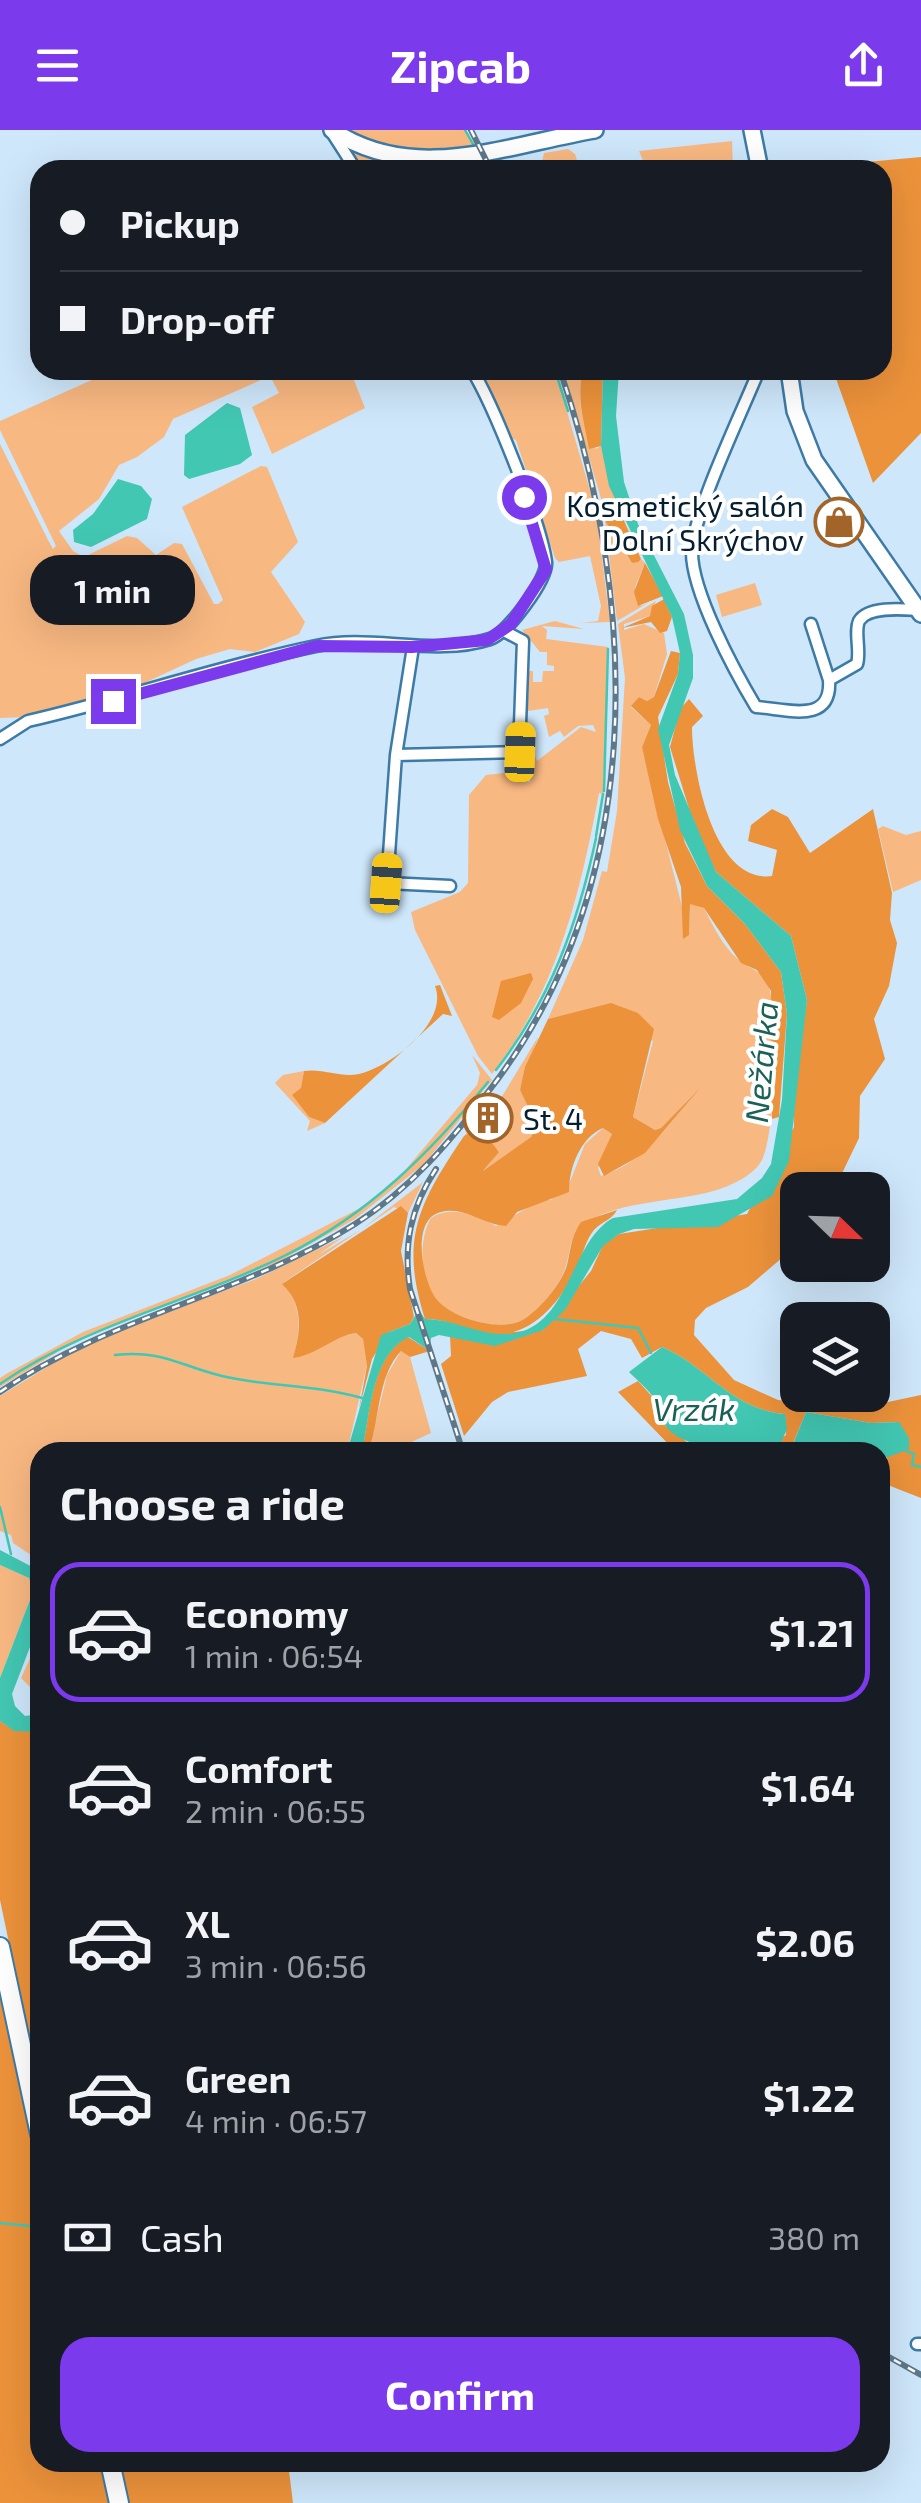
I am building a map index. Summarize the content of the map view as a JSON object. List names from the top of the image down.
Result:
{
  "water": ["Nežárka", "Vrzák"],
  "places": {
    "shop": ["Kosmetický salón Dolní Skrýchov"],
    "building": ["St. 4"]
  },
  "north": "bottom right",
  "page": {
    "header": "Zipcab",
    "banner": ["Pickup", "Drop-off"],
    "bubble": "1 min",
    "heading": "Choose a ride",
    "list": [
      {
        "name": "Economy",
        "note": "1 min · 06:54",
        "value": "$1.21"
      },
      {
        "name": "Comfort",
        "note": "2 min · 06:55",
        "value": "$1.64"
      },
      {
        "name": "XL",
        "note": "3 min · 06:56",
        "value": "$2.06"
      },
      {
        "name": "Green",
        "note": "4 min · 06:57",
        "value": "$1.22"
      }
    ],
    "pay": ["Cash", "380 m"],
    "buttons": "Confirm"
  }
}
